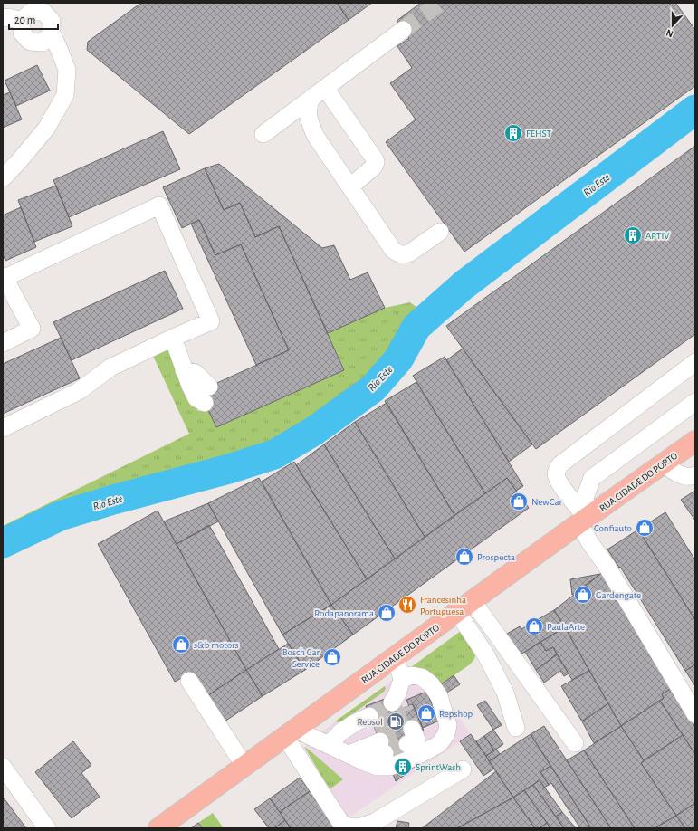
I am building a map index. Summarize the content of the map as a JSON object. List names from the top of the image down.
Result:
{
  "streets": {
    "main road": ["RUA CIDADE DO PORTO"]
  },
  "water": ["Rio Este"],
  "places": {
    "building": ["FEHST", "APTIV", "SprintWash"],
    "shop": [
      "NewCar",
      "Confiauto",
      "Prospecta",
      "Gardengate",
      "Rodapanorama",
      "PaulaArte",
      "s&b motors",
      "Bosch Car Service",
      "Repshop"
    ],
    "restaurant": ["Francesinha Portuguesa"],
    "fuel station": ["Repsol"]
  },
  "scale_bar": "20 m",
  "north": "bottom"
}
